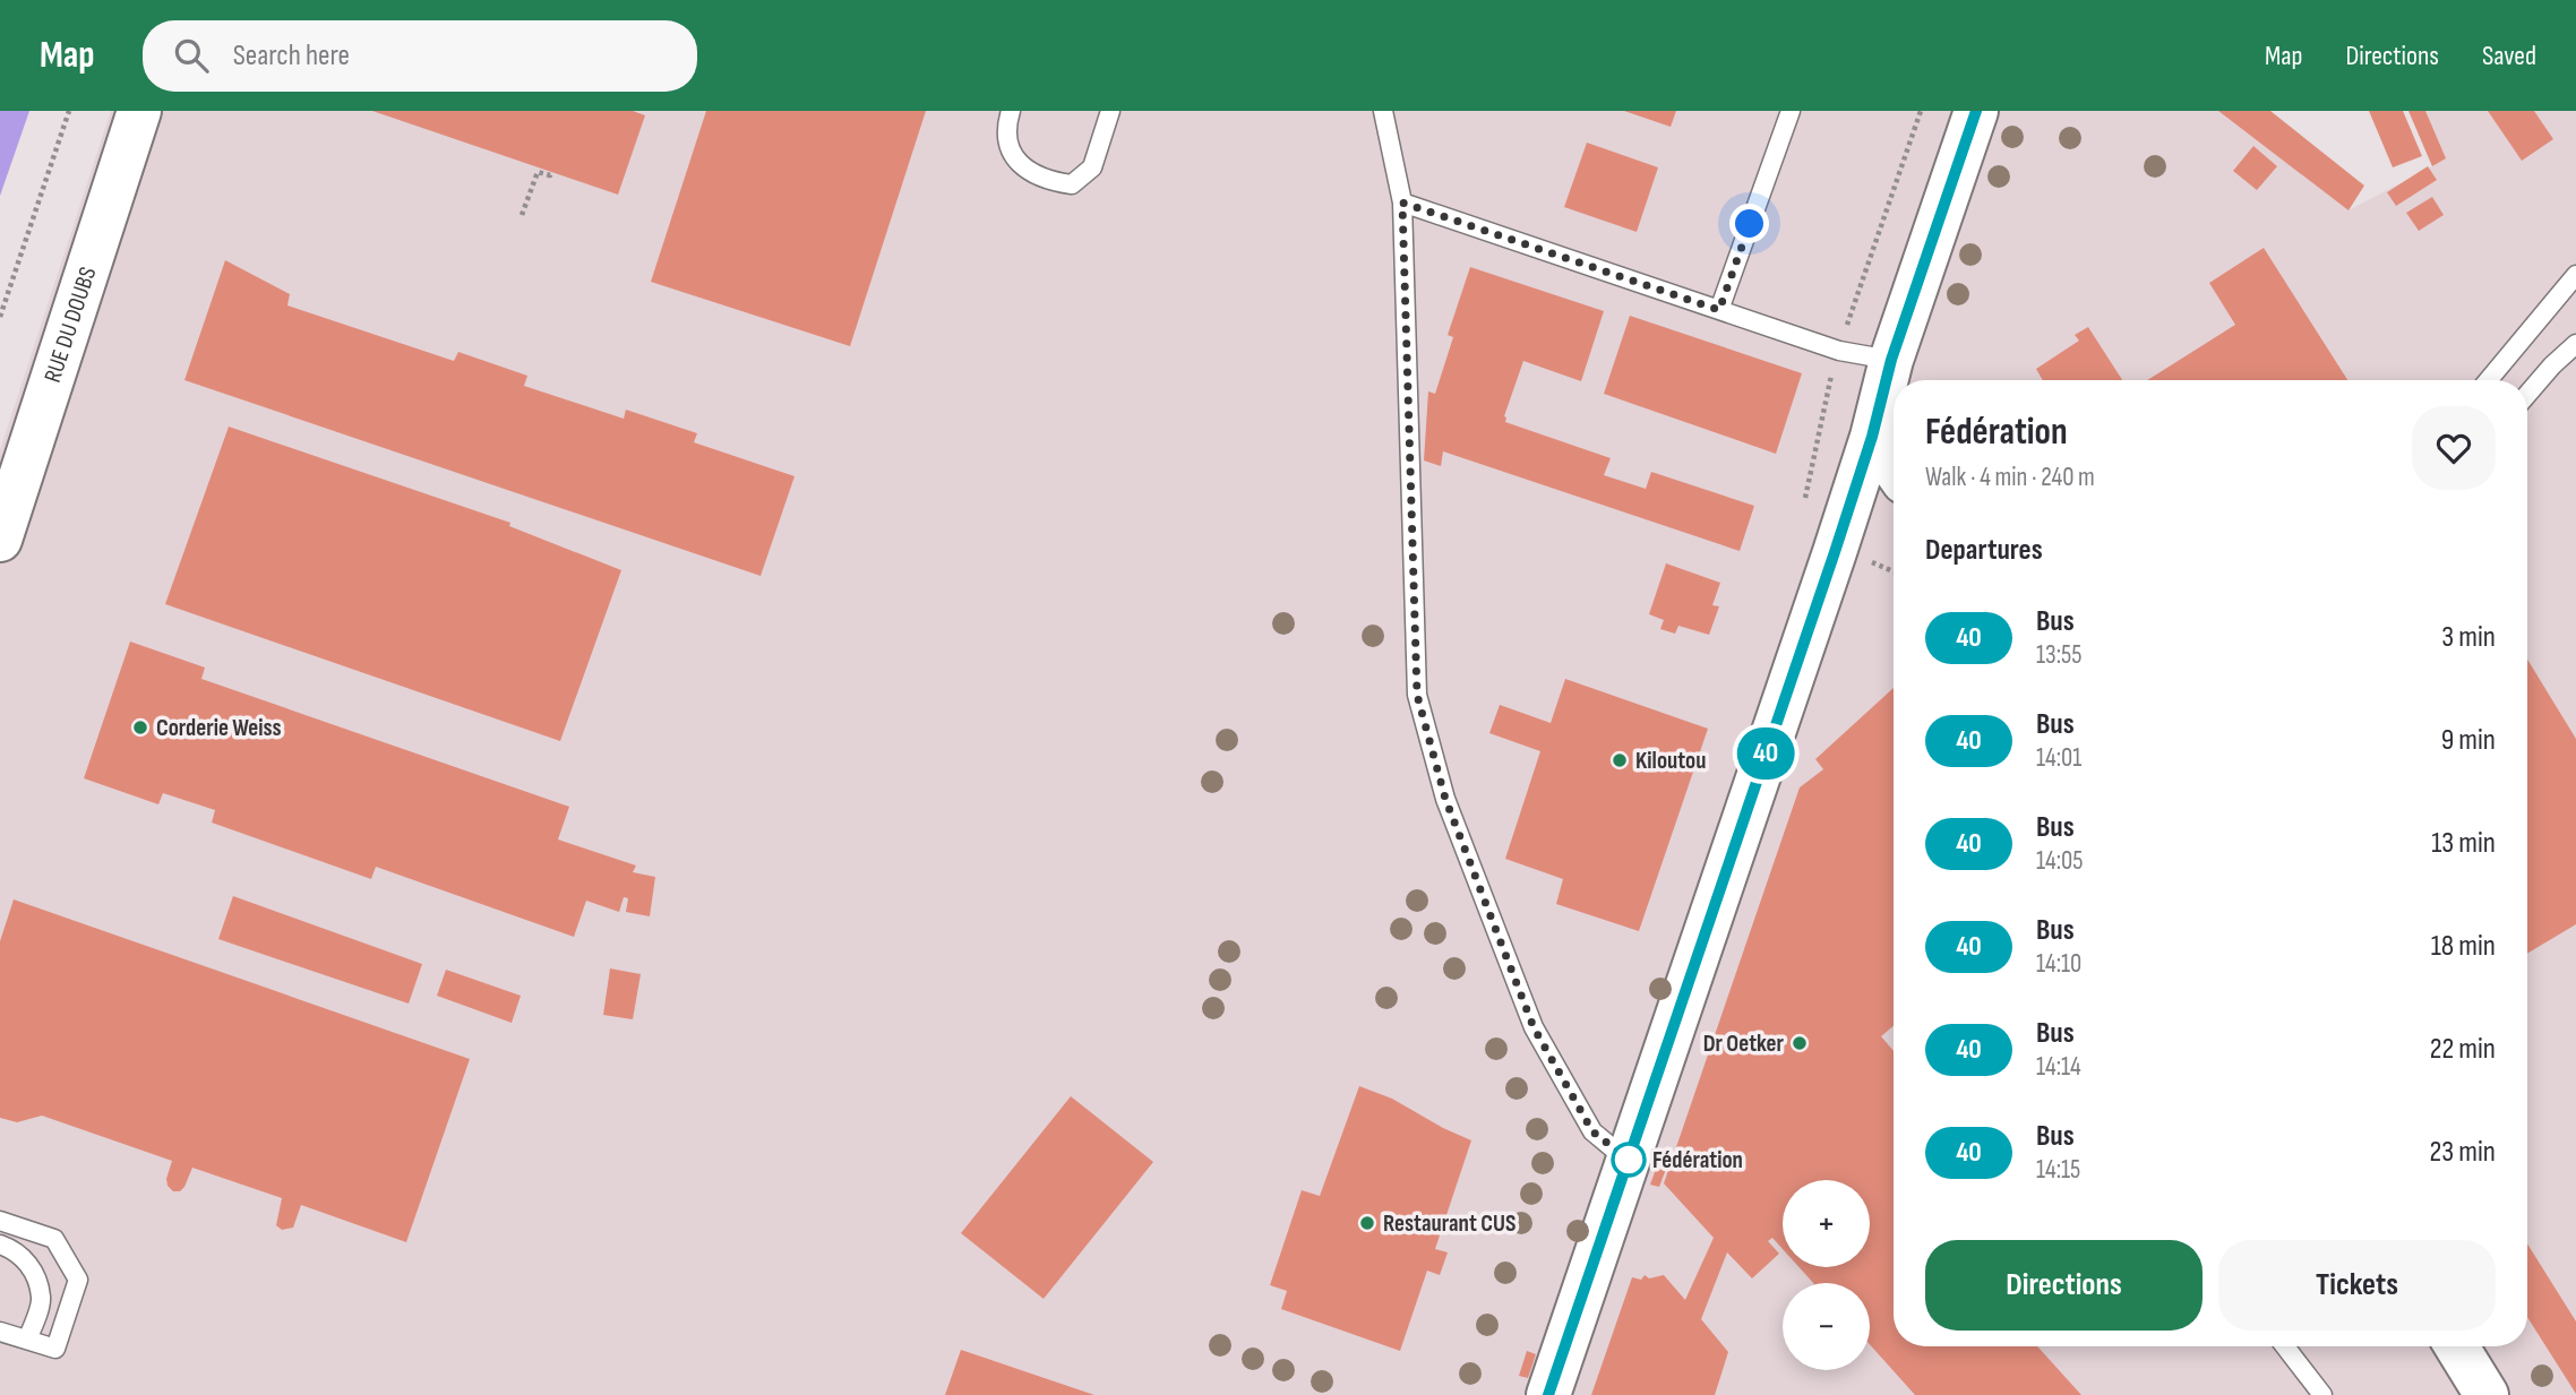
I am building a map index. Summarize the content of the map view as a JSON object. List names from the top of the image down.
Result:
{
  "streets": {
    "street": ["RUE DU DOUBS"]
  },
  "places": [
    "Corderie Weiss",
    "Kiloutou",
    "Dr Oetker",
    "Fédération",
    "Restaurant CUS"
  ],
  "lines": ["bus line 40"],
  "page": {
    "header": "Map",
    "search": "Search here",
    "nav": ["Map", "Directions", "Saved"],
    "on_map": "40",
    "heading": [
      ["Fédération", "Walk · 4 min · 240 m"],
      "Departures"
    ],
    "list": [
      {
        "mark": "40",
        "name": "Bus",
        "note": "13:55",
        "value": "3 min"
      },
      {
        "mark": "40",
        "name": "Bus",
        "note": "14:01",
        "value": "9 min"
      },
      {
        "mark": "40",
        "name": "Bus",
        "note": "14:05",
        "value": "13 min"
      },
      {
        "mark": "40",
        "name": "Bus",
        "note": "14:10",
        "value": "18 min"
      },
      {
        "mark": "40",
        "name": "Bus",
        "note": "14:14",
        "value": "22 min"
      },
      {
        "mark": "40",
        "name": "Bus",
        "note": "14:15",
        "value": "23 min"
      }
    ],
    "map_buttons": ["+", "−"],
    "buttons": ["Directions", "Tickets"]
  }
}
